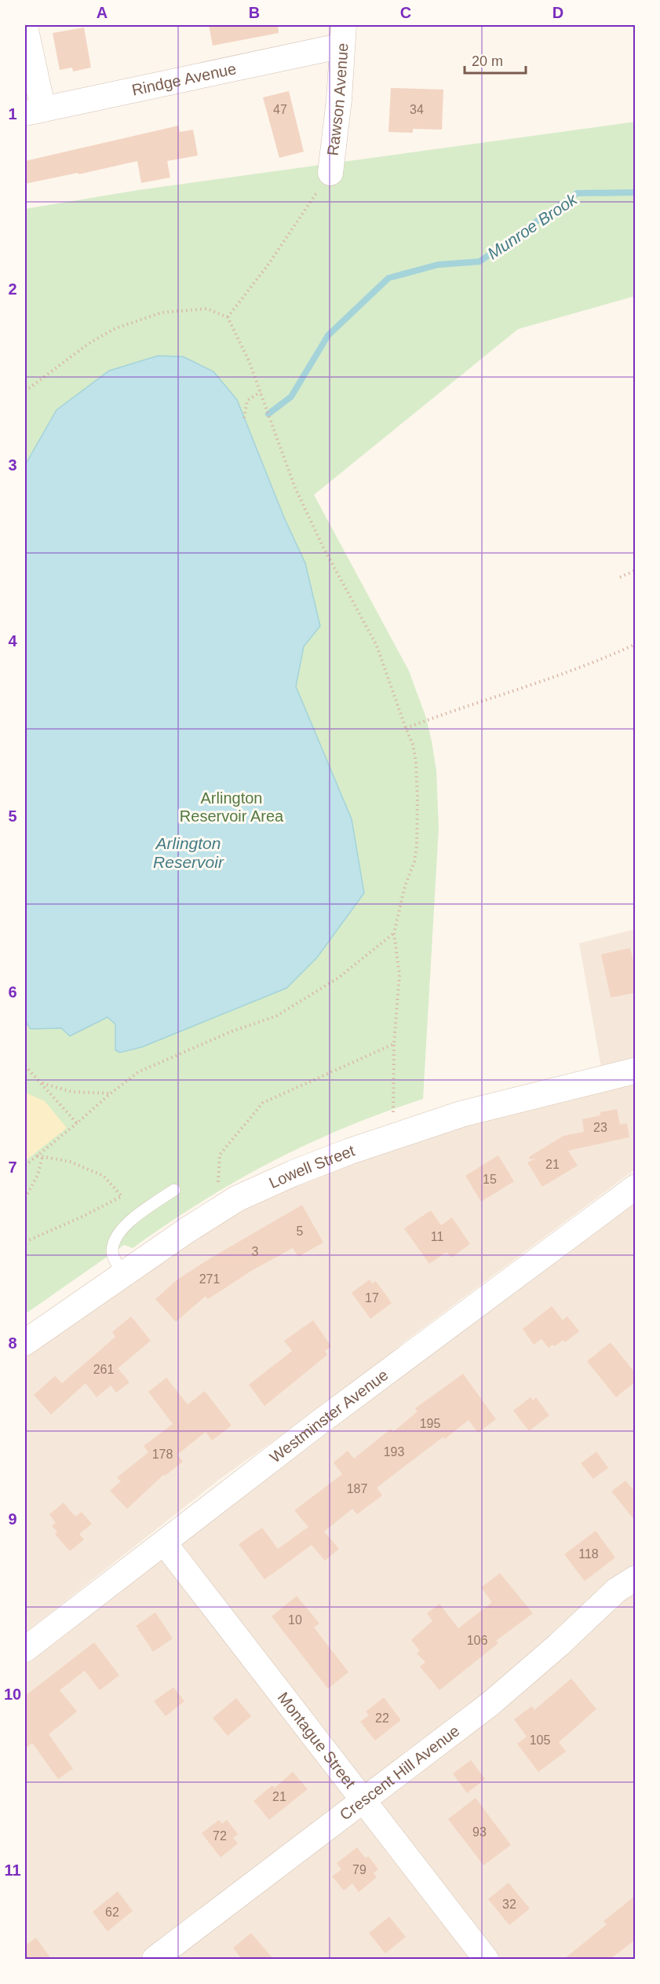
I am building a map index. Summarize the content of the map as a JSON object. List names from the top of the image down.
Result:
{
  "streets": {
    "main road": ["Lowell Street"],
    "street": [
      "Rindge Avenue",
      "Rawson Avenue",
      "Westminster Avenue",
      "Montague Street",
      "Crescent Hill Avenue"
    ]
  },
  "crossings": [
    ["Rindge Avenue", "Rawson Avenue"],
    ["Westminster Avenue", "Montague Street"],
    ["Montague Street", "Crescent Hill Avenue"]
  ],
  "water": ["Munroe Brook", "Arlington Reservoir"],
  "parks": ["Arlington Reservoir Area"],
  "house_numbers": [
    "47",
    "34",
    "23",
    "21",
    "15",
    "5",
    "11",
    "3",
    "271",
    "17",
    "261",
    "195",
    "193",
    "178",
    "187",
    "118",
    "10",
    "106",
    "22",
    "105",
    "21",
    "93",
    "72",
    "79",
    "32",
    "62"
  ],
  "scale_bar": "20 m",
  "grid": {
    "columns": [
      "A",
      "B",
      "C",
      "D"
    ],
    "rows": [
      "1",
      "2",
      "3",
      "4",
      "5",
      "6",
      "7",
      "8",
      "9",
      "10",
      "11"
    ]
  }
}
